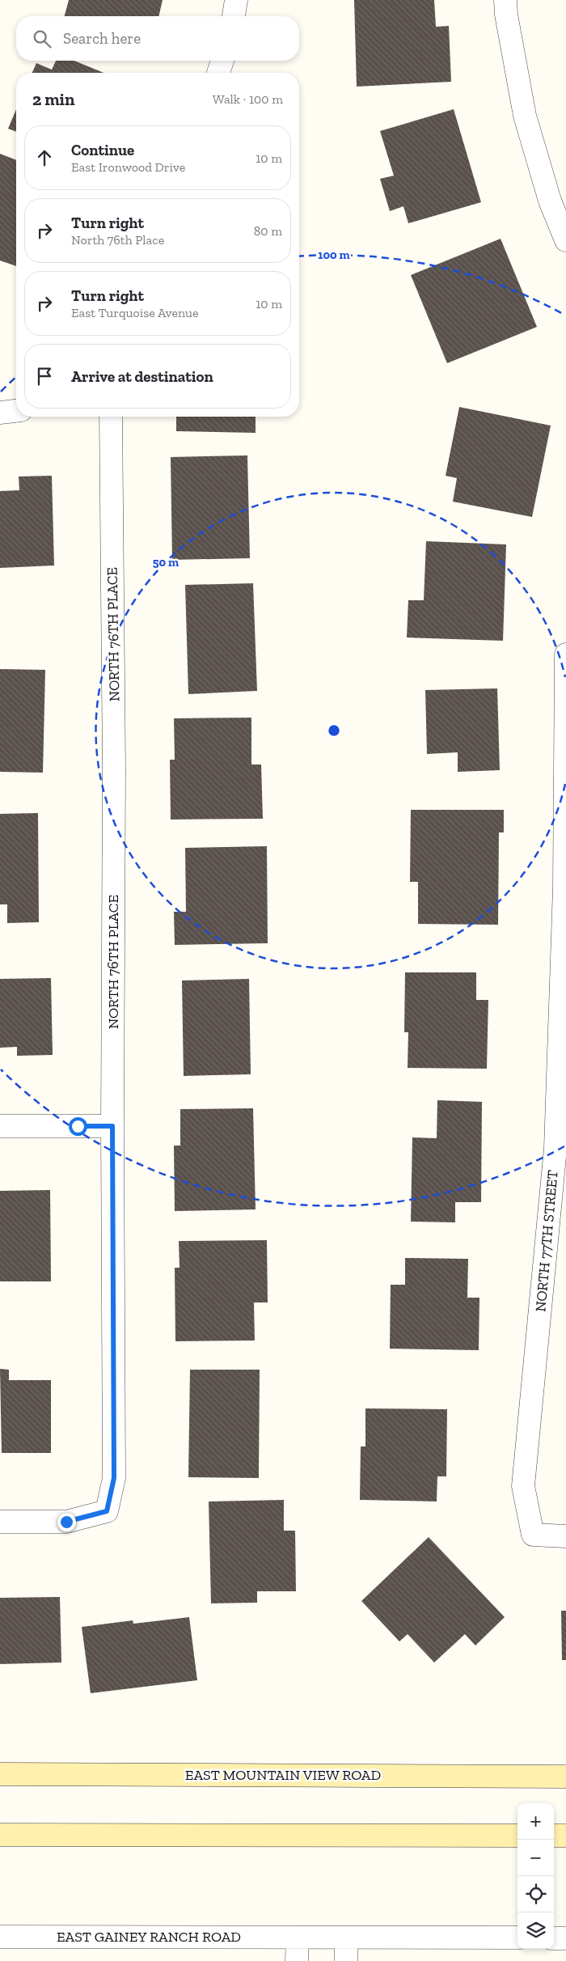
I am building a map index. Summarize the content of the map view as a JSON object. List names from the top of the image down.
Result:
{
  "streets": {
    "main road": ["EAST MOUNTAIN VIEW ROAD"],
    "street": ["NORTH 76TH PLACE", "NORTH 77TH STREET", "EAST GAINEY RANCH ROAD"]
  },
  "page": {
    "search": "Search here",
    "heading": ["2 min", "Walk · 100 m"],
    "list": [
      ["Continue", "East Ironwood Drive", "10 m"],
      ["Turn right", "North 76th Place", "80 m"],
      ["Turn right", "East Turquoise Avenue", "10 m"],
      "Arrive at destination"
    ],
    "map_buttons": ["+", "−"]
  },
  "rings": ["100 m", "50 m"]
}
